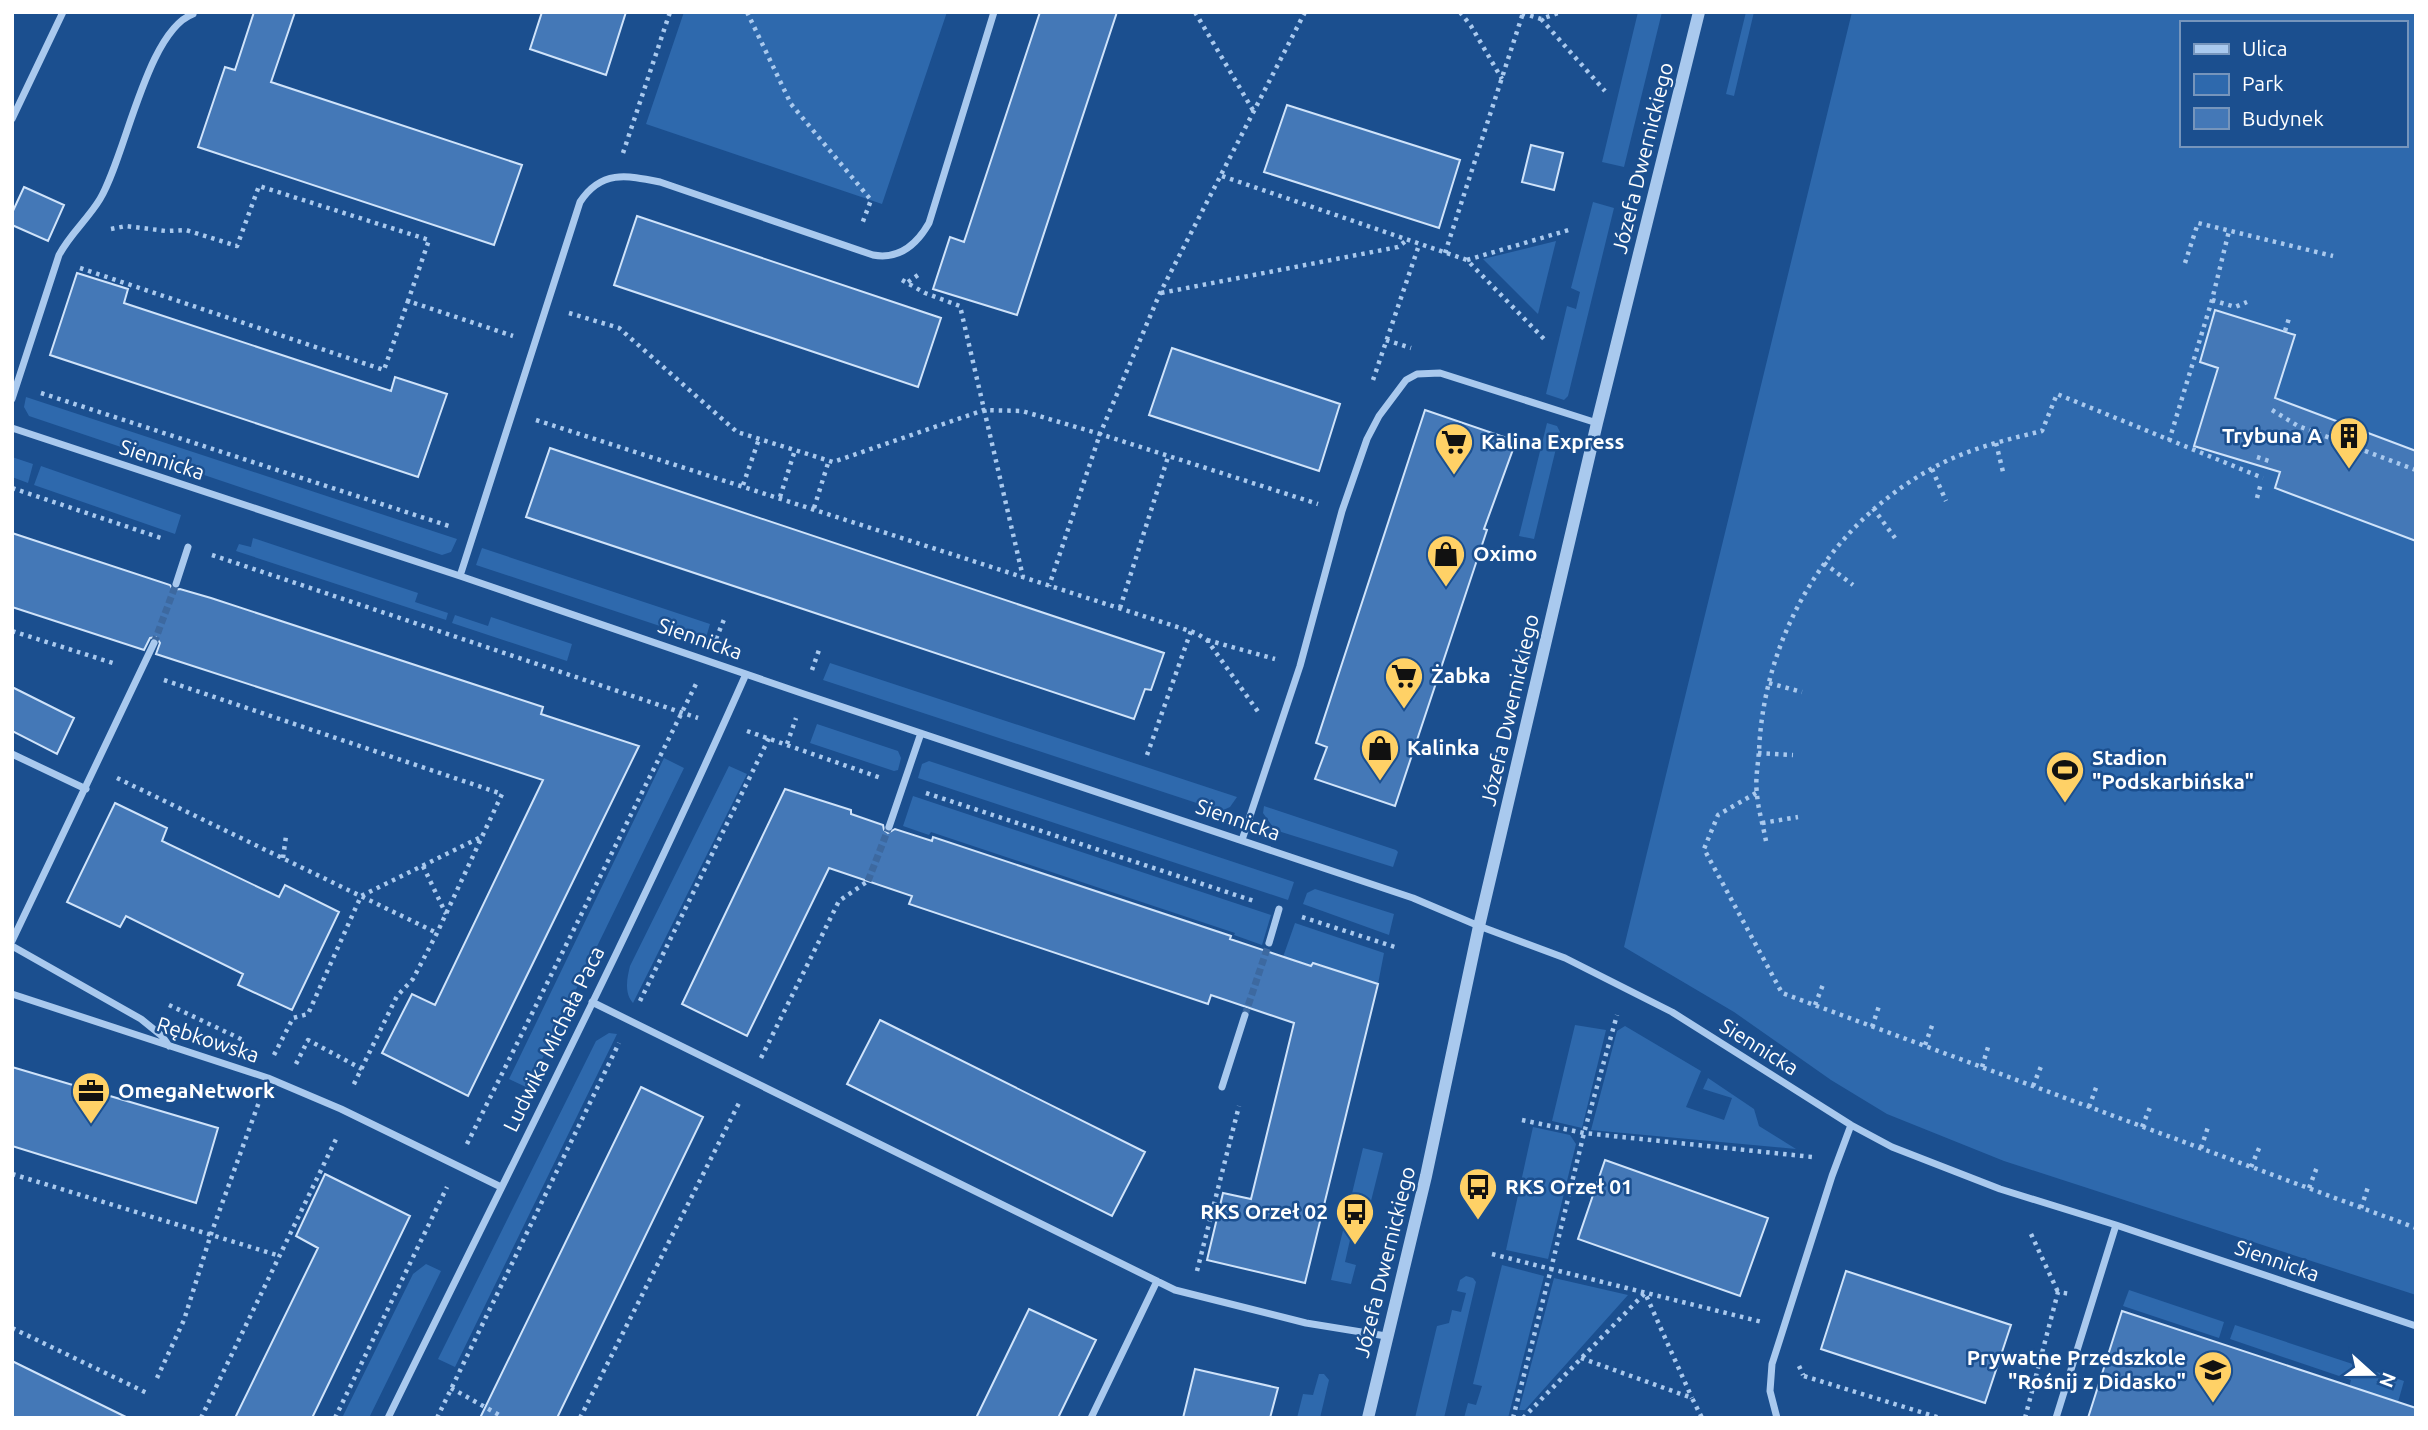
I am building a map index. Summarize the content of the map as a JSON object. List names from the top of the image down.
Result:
{
  "streets": {
    "street": [
      "Józefa Dwernickiego",
      "Siennicka",
      "Ludwika Michała Paca",
      "Rębkowska"
    ]
  },
  "crossings": [
    ["Józefa Dwernickiego", "Siennicka"],
    ["Siennicka", "Ludwika Michała Paca"],
    ["Ludwika Michała Paca", "Rębkowska"]
  ],
  "places": {
    "building": ["Trybuna A"],
    "supermarket": ["Kalina Express", "Żabka"],
    "shop": ["Oximo", "Kalinka"],
    "sports": ["Stadion \"Podskarbińska\""],
    "office": ["OmegaNetwork"],
    "bus stop": ["RKS Orzeł 01", "RKS Orzeł 02"],
    "school or university": ["Prywatne Przedszkole \"Rośnij z Didasko\""]
  },
  "legend": ["Ulica", "Park", "Budynek"],
  "north": "right"
}
